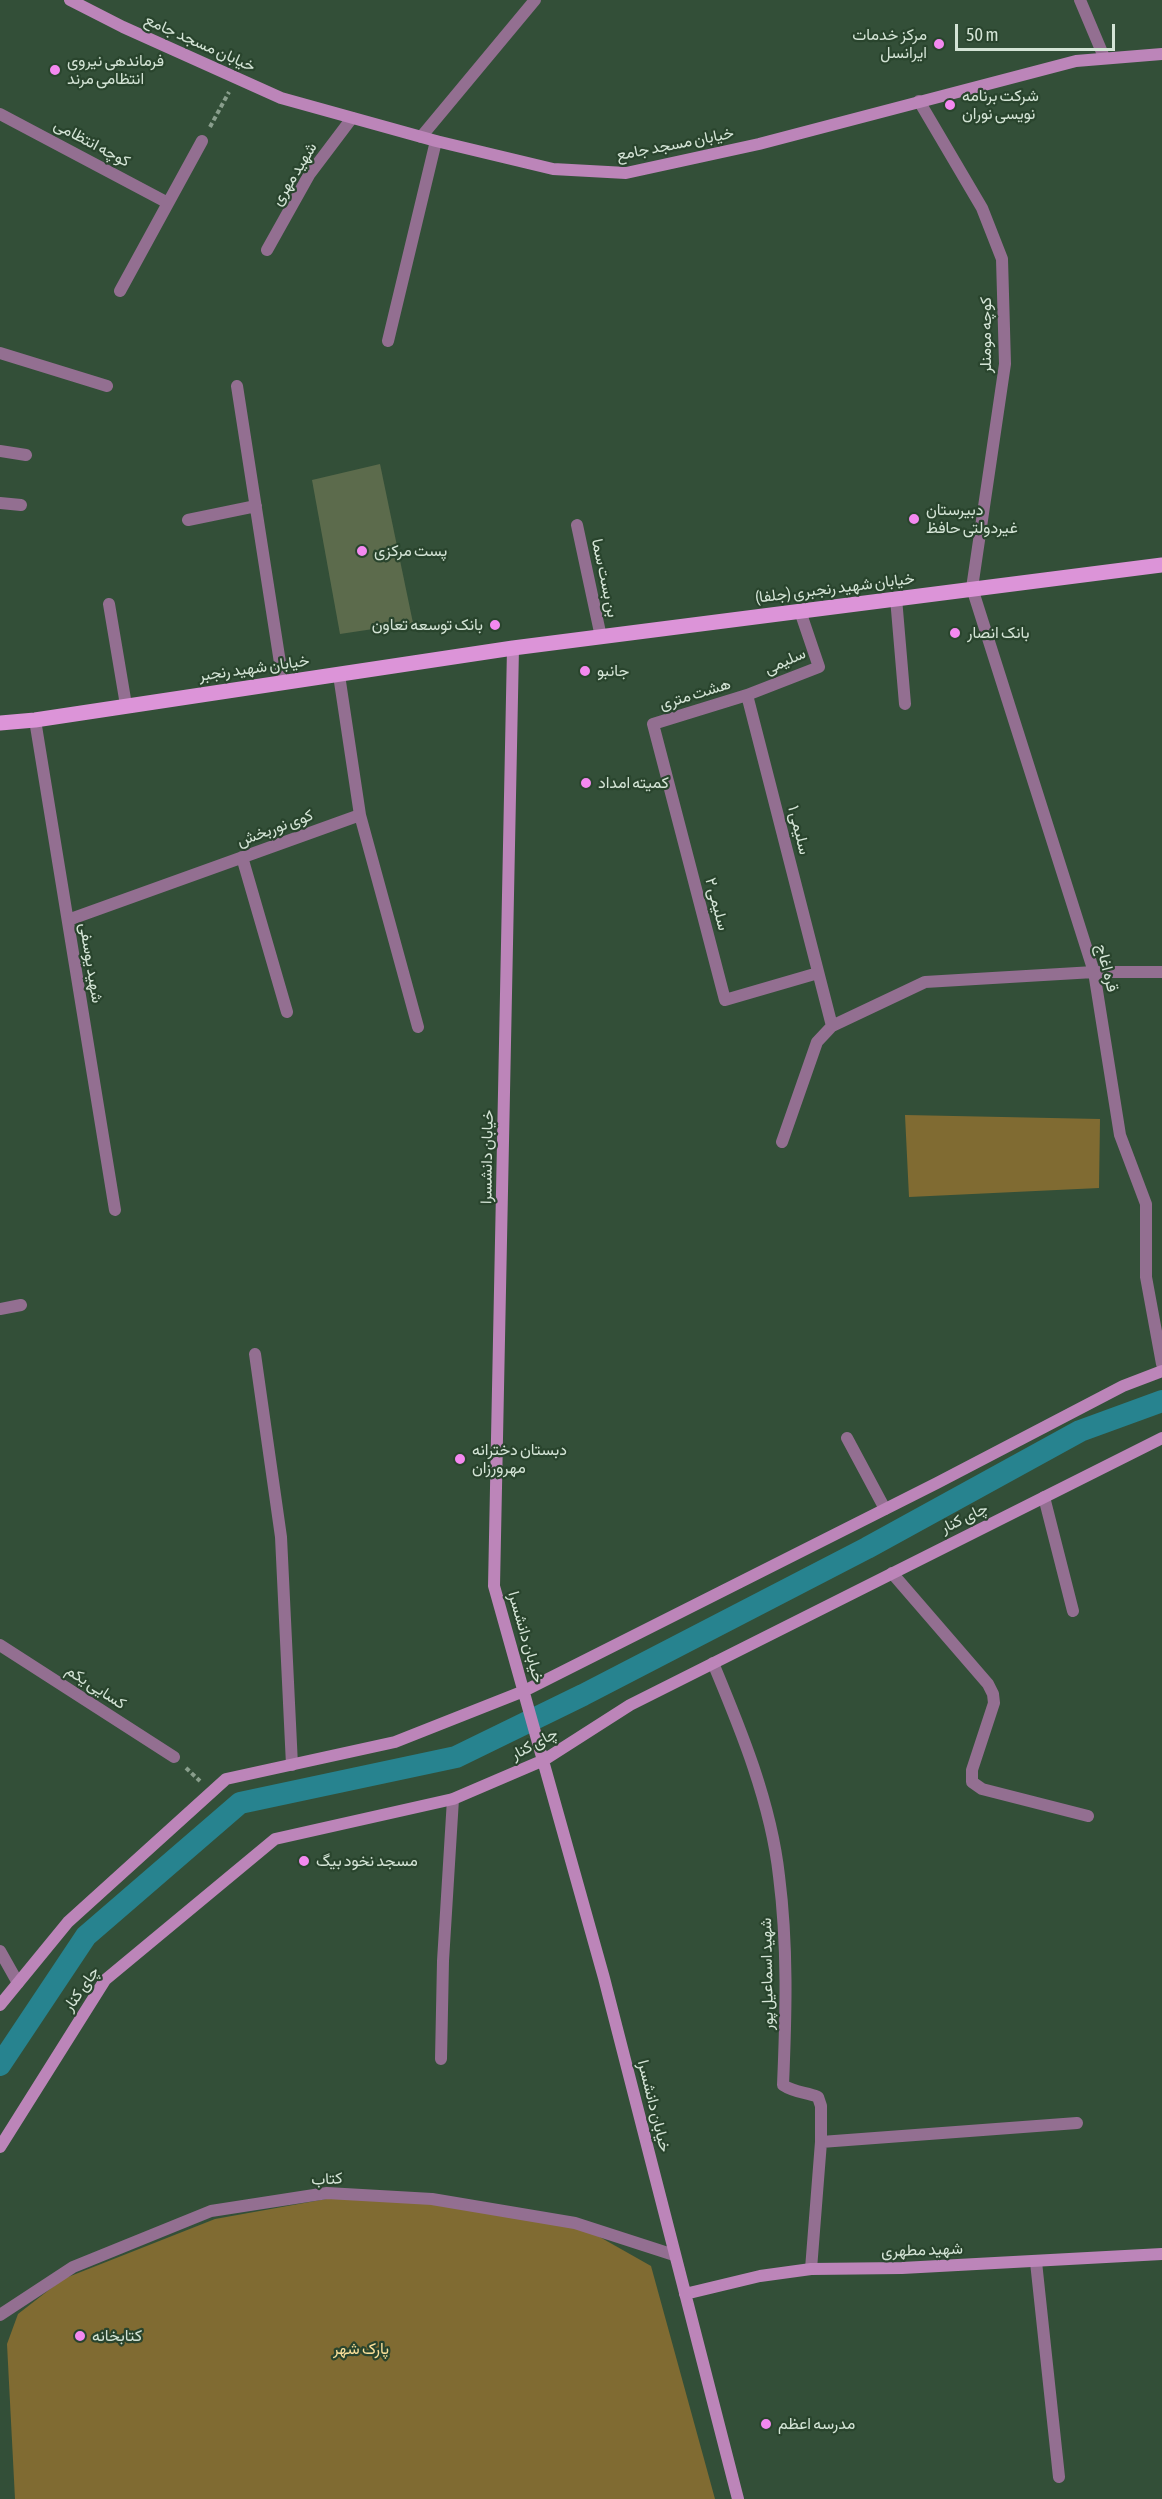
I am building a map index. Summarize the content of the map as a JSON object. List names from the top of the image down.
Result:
{
  "streets": {
    "main road": ["خیابان شهید رنجبری (جلفا)", "خیابان شهید رنجبر"],
    "street": [
      "خیابان مسجد جامع",
      "کوچه انتظامی",
      "شهید مهری",
      "کوچه مومنلر",
      "بن بست سما",
      "سلیمی",
      "هشت متری",
      "کوی نوربخش",
      "سلیمی ۱",
      "سلیمی ۲",
      "شهید یوسفی",
      "قره اغاج",
      "خیابان دانشسرا",
      "چای کنار",
      "کسایی یکم",
      "شهید اسماعیل پور",
      "کتاب",
      "شهید مطهری"
    ]
  },
  "crossings": [
    ["خیابان مسجد جامع", "شهید مهری"],
    ["خیابان مسجد جامع", "کوچه مومنلر"],
    ["کوچه مومنلر", "خیابان شهید رنجبری (جلفا)"],
    ["کوچه مومنلر", "قره اغاج"],
    ["بن بست سما", "خیابان شهید رنجبری (جلفا)"],
    ["خیابان شهید رنجبری (جلفا)", "سلیمی"],
    ["خیابان شهید رنجبری (جلفا)", "خیابان شهید رنجبر"],
    ["خیابان شهید رنجبری (جلفا)", "قره اغاج"],
    ["خیابان شهید رنجبری (جلفا)", "خیابان دانشسرا"],
    ["سلیمی", "هشت متری"],
    ["سلیمی", "سلیمی ۱"],
    ["خیابان شهید رنجبر", "شهید یوسفی"],
    ["خیابان شهید رنجبر", "خیابان دانشسرا"],
    ["هشت متری", "سلیمی ۱"],
    ["هشت متری", "سلیمی ۲"],
    ["کوی نوربخش", "شهید یوسفی"],
    ["سلیمی ۱", "سلیمی ۲"],
    ["خیابان دانشسرا", "چای کنار"],
    ["خیابان دانشسرا", "کتاب"],
    ["خیابان دانشسرا", "شهید مطهری"],
    ["چای کنار", "شهید اسماعیل پور"],
    ["شهید اسماعیل پور", "شهید مطهری"]
  ],
  "parks": ["پارک شهر"],
  "places": [
    "مرکز خدمات ایرانسل",
    "فرماندهی نیروی انتظامی مرند",
    "شرکت برنامه نویسی نوران",
    "دبیرستان غیردولتی حافظ",
    "پست مرکزی",
    "بانک توسعه تعاون",
    "بانک انصار",
    "جانبو",
    "کمیته امداد",
    "دبستان دخترانه مهرورزان",
    "مسجد نخود‌ بیگ",
    "کتابخانه",
    "مدرسه اعظم"
  ],
  "scale_bar": "50 m"
}
